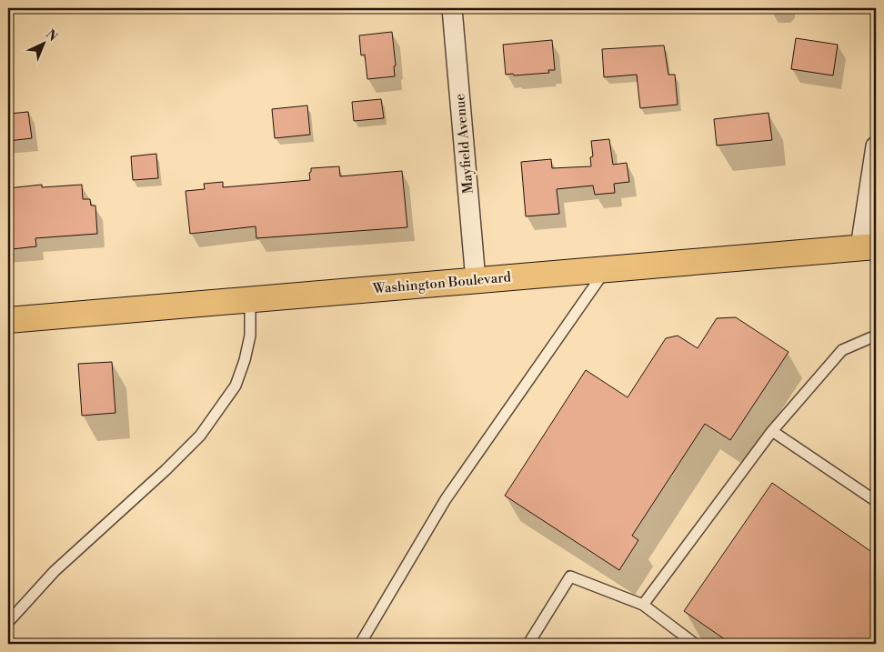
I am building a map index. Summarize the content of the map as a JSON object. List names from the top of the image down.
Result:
{
  "streets": {
    "main road": ["Washington Boulevard"],
    "street": ["Mayfield Avenue"]
  },
  "crossings": [
    ["Mayfield Avenue", "Washington Boulevard"]
  ],
  "north": "top right"
}
